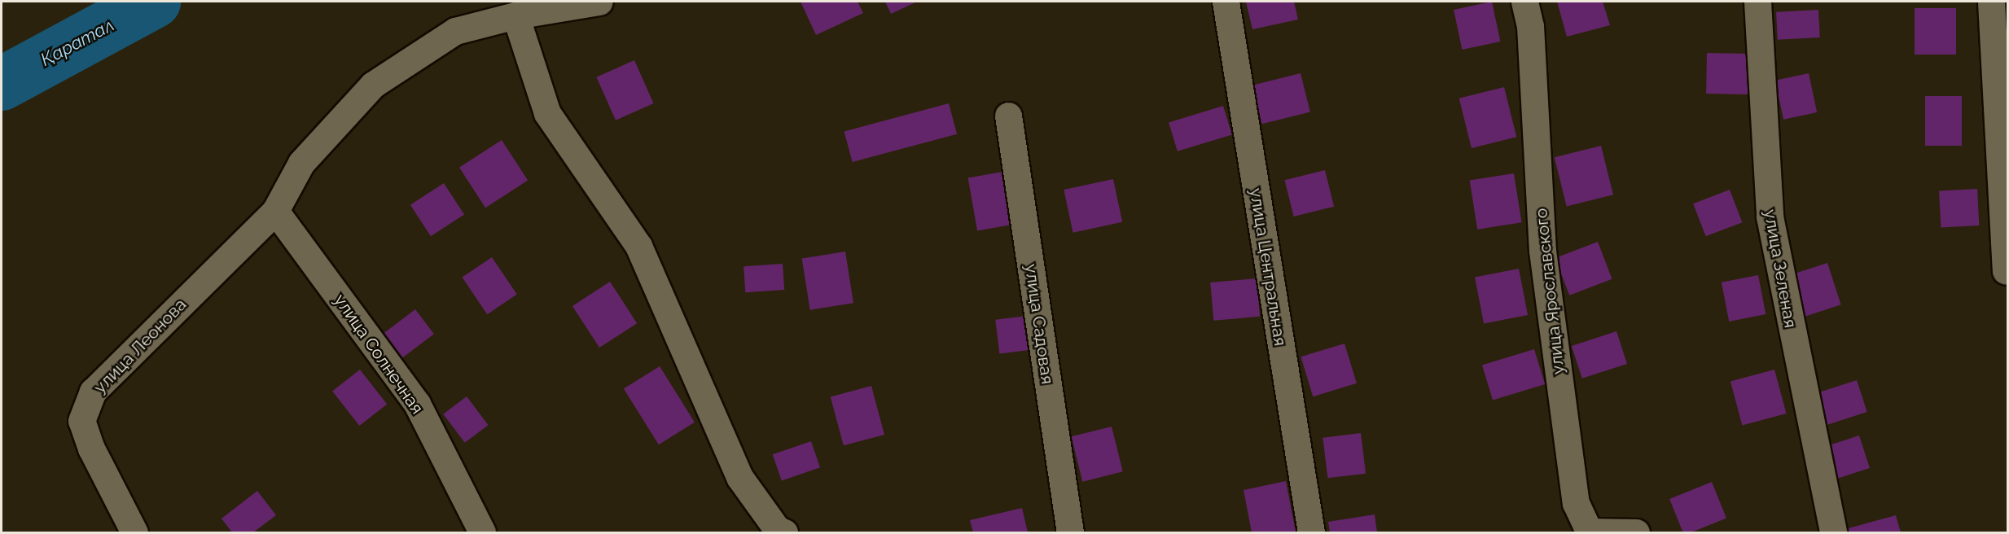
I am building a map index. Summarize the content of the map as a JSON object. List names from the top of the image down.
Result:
{
  "streets": {
    "street": [
      "улица Центральная",
      "улица Зеленая",
      "улица Ярославского",
      "улица Садовая",
      "улица Леонова",
      "улица Солнечная"
    ]
  },
  "crossings": [
    ["улица Леонова", "улица Солнечная"]
  ],
  "water": ["Қаратал"]
}
